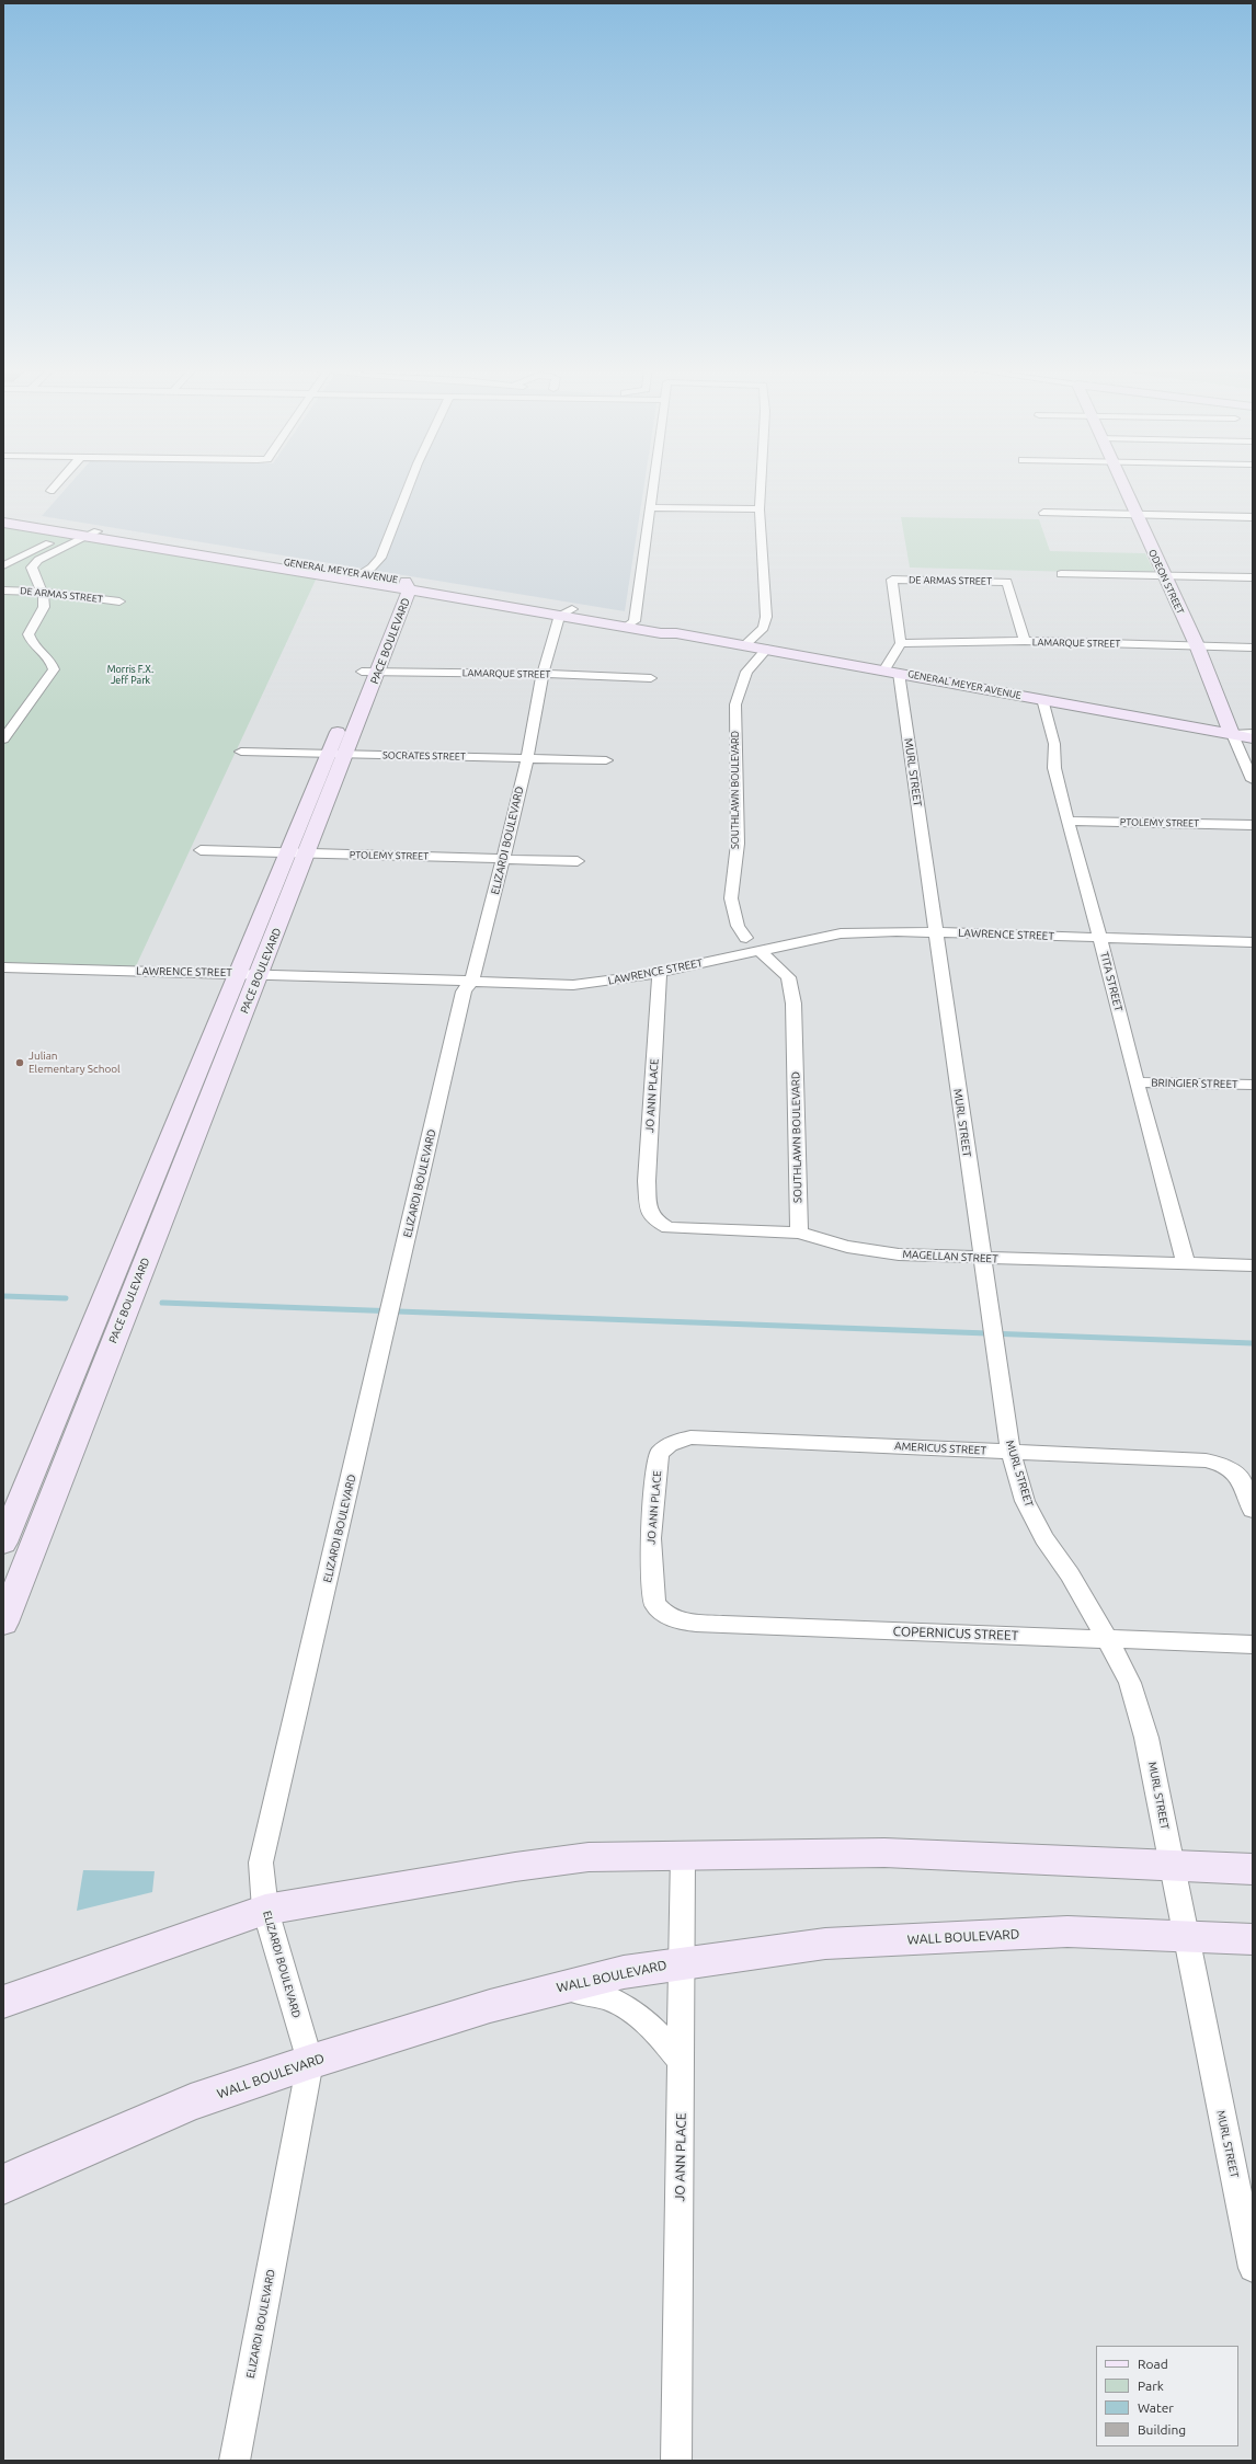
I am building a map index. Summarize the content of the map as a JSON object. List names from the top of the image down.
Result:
{
  "streets": {
    "street": [
      "GENERAL MEYER AVENUE",
      "DE ARMAS STREET",
      "ODEON STREET",
      "PACE BOULEVARD",
      "LAMARQUE STREET",
      "SOCRATES STREET",
      "MURL STREET",
      "SOUTHLAWN BOULEVARD",
      "PTOLEMY STREET",
      "ELIZARDI BOULEVARD",
      "LAWRENCE STREET",
      "TITA STREET",
      "BRINGIER STREET",
      "JO ANN PLACE",
      "MAGELLAN STREET",
      "AMERICUS STREET",
      "COPERNICUS STREET",
      "WALL BOULEVARD"
    ]
  },
  "crossings": [
    ["GENERAL MEYER AVENUE", "ODEON STREET"],
    ["GENERAL MEYER AVENUE", "PACE BOULEVARD"],
    ["GENERAL MEYER AVENUE", "MURL STREET"],
    ["GENERAL MEYER AVENUE", "SOUTHLAWN BOULEVARD"],
    ["GENERAL MEYER AVENUE", "ELIZARDI BOULEVARD"],
    ["GENERAL MEYER AVENUE", "TITA STREET"],
    ["DE ARMAS STREET", "LAMARQUE STREET"],
    ["ODEON STREET", "LAMARQUE STREET"],
    ["PACE BOULEVARD", "LAMARQUE STREET"],
    ["PACE BOULEVARD", "SOCRATES STREET"],
    ["PACE BOULEVARD", "PTOLEMY STREET"],
    ["PACE BOULEVARD", "LAWRENCE STREET"],
    ["LAMARQUE STREET", "ELIZARDI BOULEVARD"],
    ["SOCRATES STREET", "ELIZARDI BOULEVARD"],
    ["MURL STREET", "LAWRENCE STREET"],
    ["MURL STREET", "MAGELLAN STREET"],
    ["MURL STREET", "AMERICUS STREET"],
    ["MURL STREET", "COPERNICUS STREET"],
    ["MURL STREET", "WALL BOULEVARD"],
    ["SOUTHLAWN BOULEVARD", "LAWRENCE STREET"],
    ["SOUTHLAWN BOULEVARD", "MAGELLAN STREET"],
    ["PTOLEMY STREET", "ELIZARDI BOULEVARD"],
    ["PTOLEMY STREET", "TITA STREET"],
    ["ELIZARDI BOULEVARD", "LAWRENCE STREET"],
    ["ELIZARDI BOULEVARD", "WALL BOULEVARD"],
    ["LAWRENCE STREET", "TITA STREET"],
    ["LAWRENCE STREET", "JO ANN PLACE"],
    ["TITA STREET", "BRINGIER STREET"],
    ["TITA STREET", "MAGELLAN STREET"],
    ["JO ANN PLACE", "MAGELLAN STREET"],
    ["JO ANN PLACE", "AMERICUS STREET"],
    ["JO ANN PLACE", "COPERNICUS STREET"],
    ["JO ANN PLACE", "WALL BOULEVARD"]
  ],
  "parks": ["Morris F.X. Jeff Park"],
  "places": ["Julian Elementary School"],
  "legend": [
    "Road",
    "Park",
    "Water",
    "Building"
  ]
}
